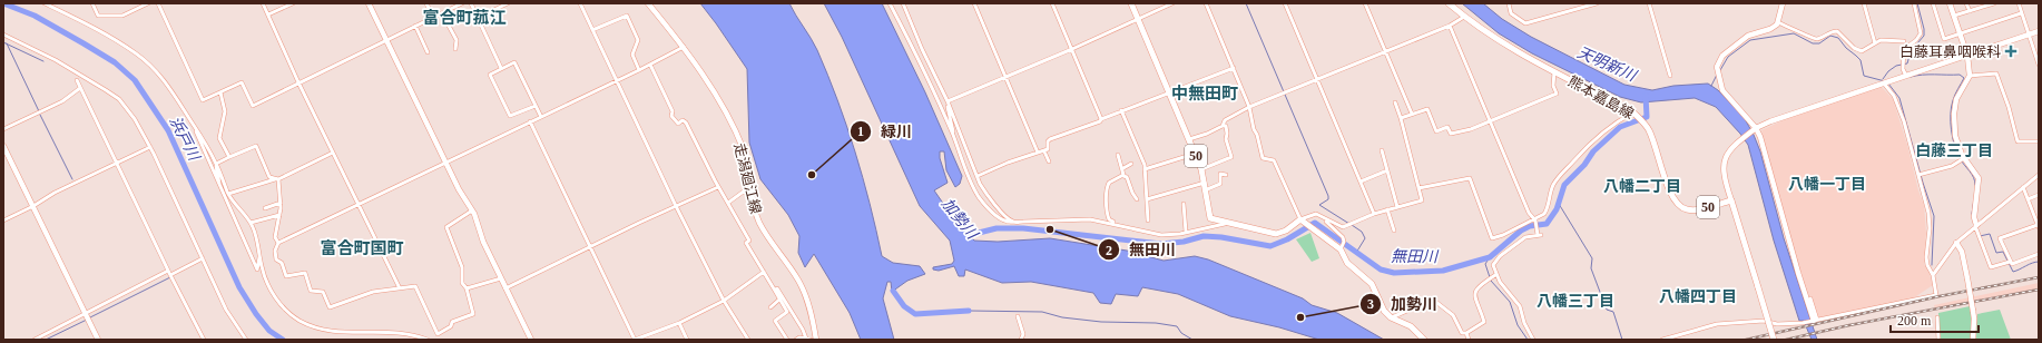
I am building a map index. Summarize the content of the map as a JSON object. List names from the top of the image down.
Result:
{
  "streets": {
    "main road": ["熊本嘉島線", "50"],
    "street": ["走潟廻江線"]
  },
  "crossings": [
    ["熊本嘉島線", "50"]
  ],
  "districts": [
    "富合町菰江",
    "中無田町",
    "白藤三丁目",
    "八幡一丁目",
    "八幡二丁目",
    "富合町国町",
    "八幡四丁目",
    "八幡三丁目"
  ],
  "water": [
    "天明新川",
    "浜戸川",
    "加勢川",
    "無田川"
  ],
  "places": {
    "health": ["白藤耳鼻咽喉科"],
    "other": ["緑川", "無田川", "加勢川"]
  },
  "scale_bar": "200 m"
}
